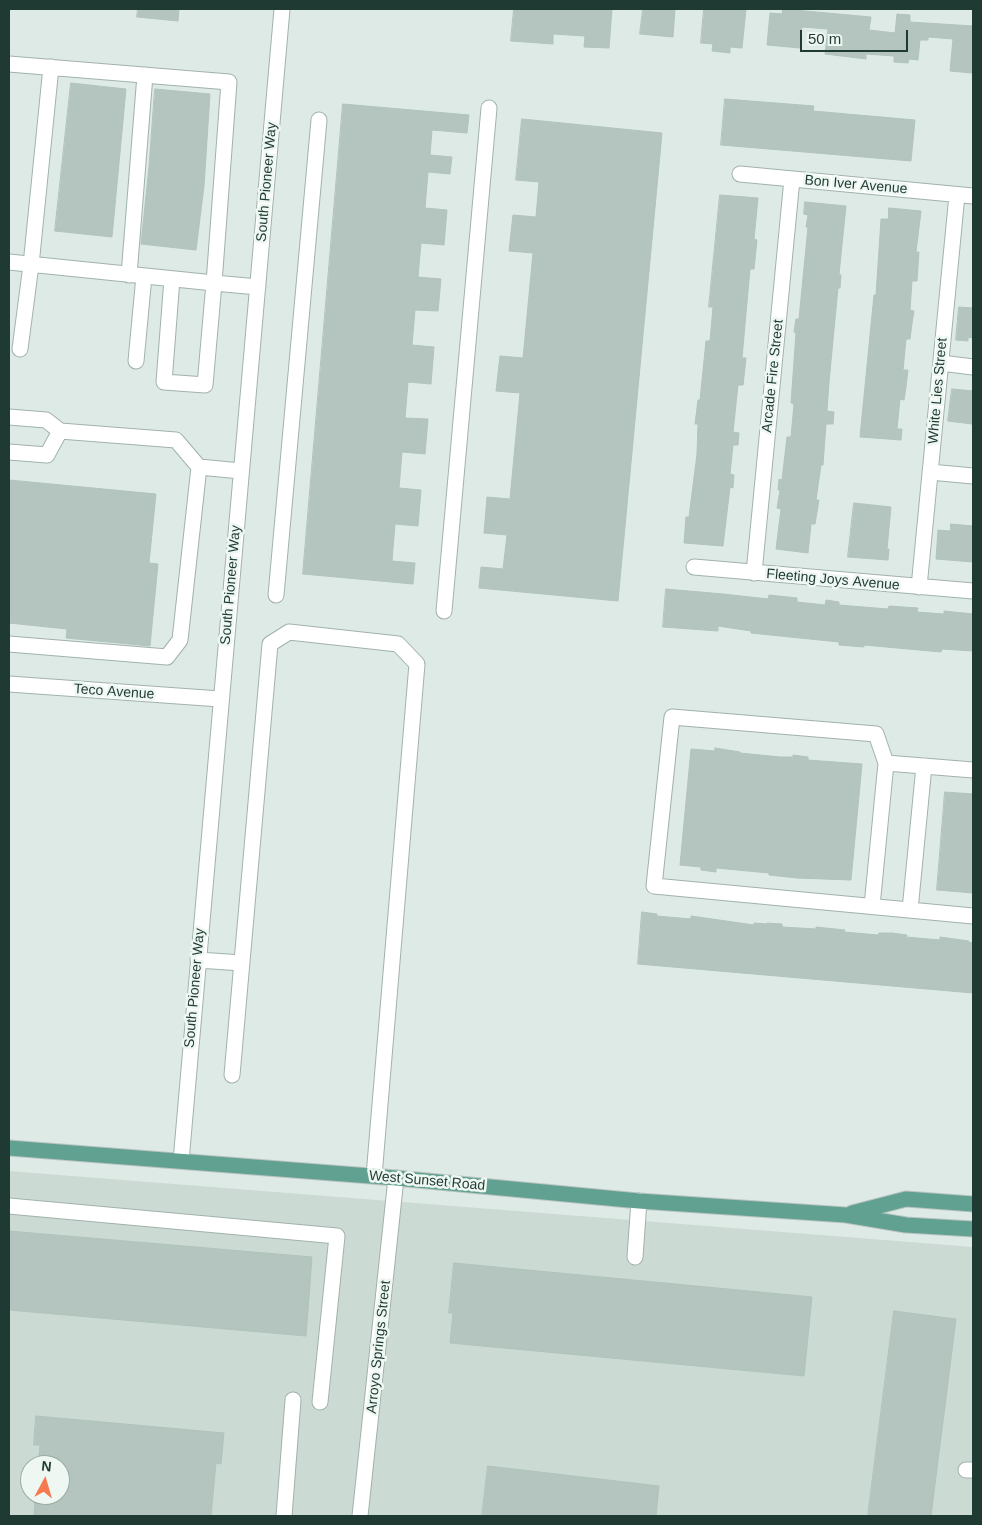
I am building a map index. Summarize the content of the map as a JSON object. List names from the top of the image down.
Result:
{
  "streets": {
    "main road": ["West Sunset Road"],
    "street": [
      "South Pioneer Way",
      "Bon Iver Avenue",
      "Arcade Fire Street",
      "White Lies Street",
      "Fleeting Joys Avenue",
      "Teco Avenue",
      "Arroyo Springs Street"
    ]
  },
  "crossings": [
    ["South Pioneer Way", "Teco Avenue"],
    ["South Pioneer Way", "West Sunset Road"],
    ["Bon Iver Avenue", "Arcade Fire Street"],
    ["Bon Iver Avenue", "White Lies Street"],
    ["Arcade Fire Street", "Fleeting Joys Avenue"],
    ["White Lies Street", "Fleeting Joys Avenue"],
    ["West Sunset Road", "Arroyo Springs Street"]
  ],
  "scale_bar": "50 m",
  "north": "top"
}
